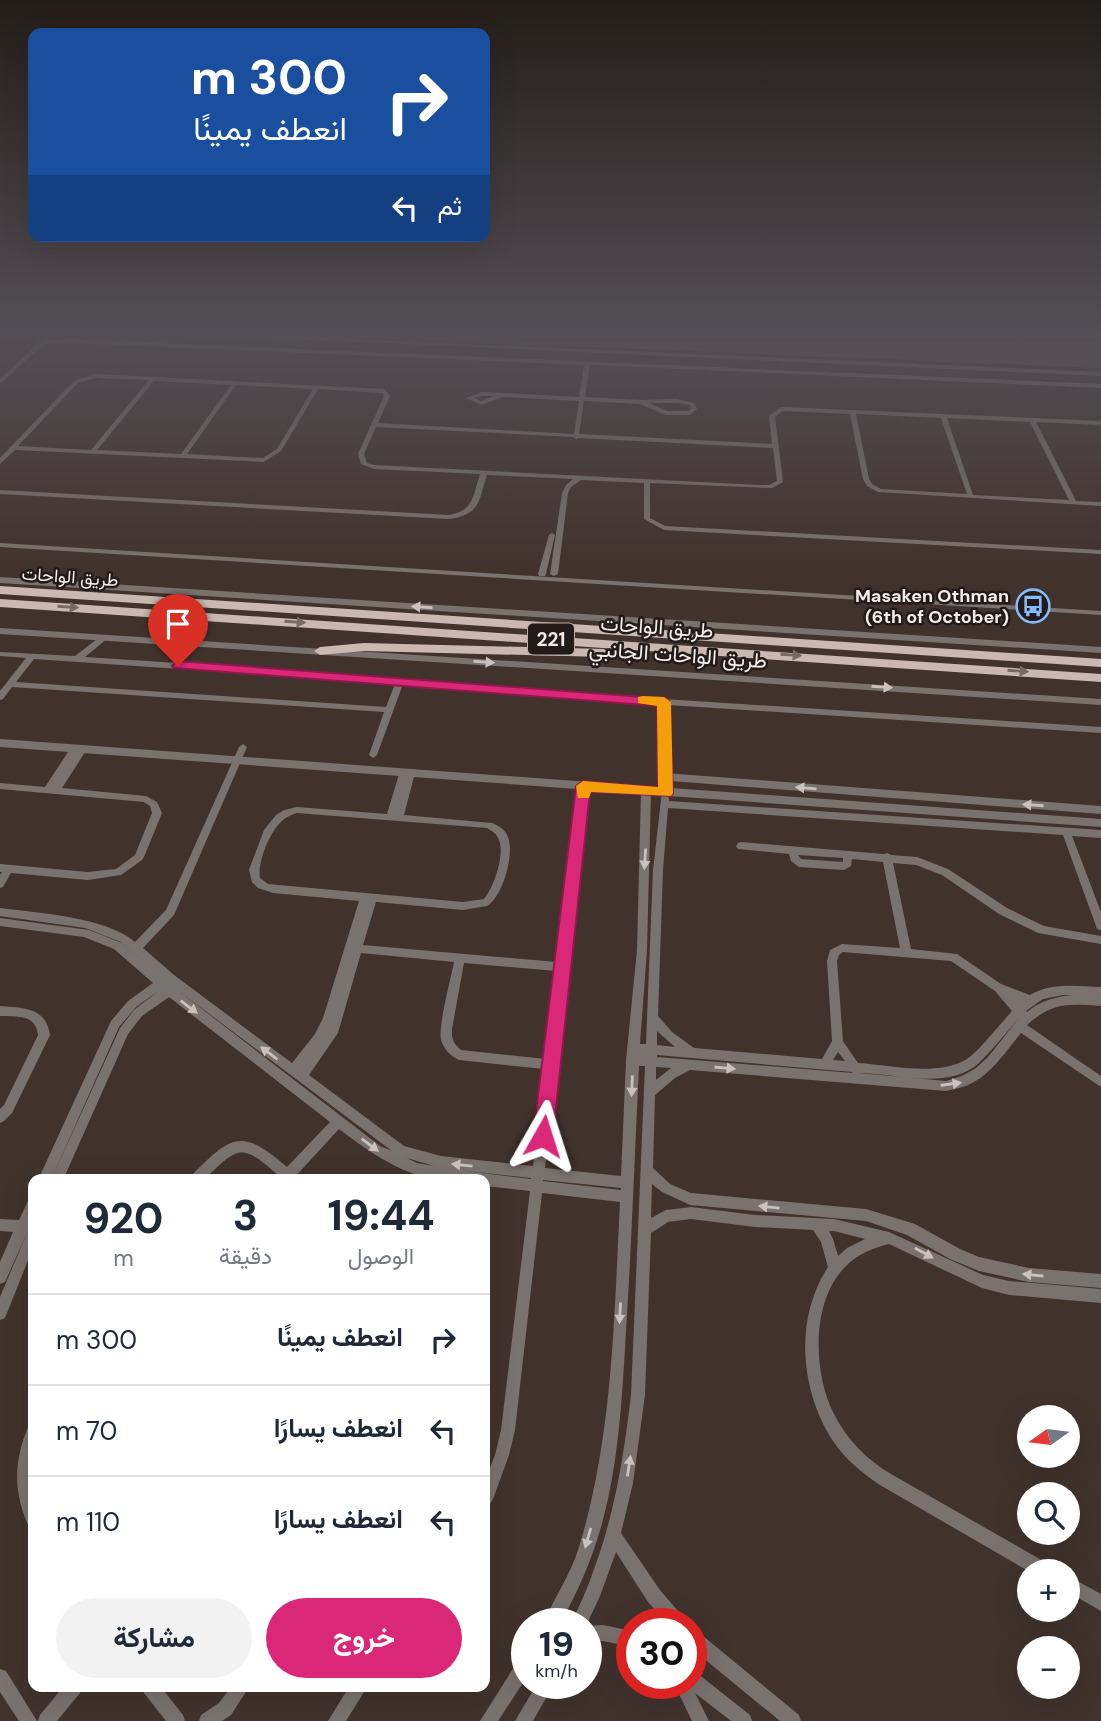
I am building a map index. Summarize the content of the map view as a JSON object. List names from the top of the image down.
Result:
{
  "streets": {
    "highway": ["طريق الواحات", "221"],
    "street": ["طريق الواحات الجانبي"]
  },
  "places": {
    "bus stop": ["Masaken Othman (6th of October)"]
  },
  "north": "left",
  "page": {
    "turn": ["300 m", "انعطف يمينًا"],
    "then": "ثم",
    "eta": [
      "19:44",
      "الوصول",
      "3",
      "دقيقة",
      "920",
      "m"
    ],
    "list": [
      {
        "name": "انعطف يمينًا",
        "value": "300 m"
      },
      {
        "name": "انعطف يسارًا",
        "value": "70 m"
      },
      {
        "name": "انعطف يسارًا",
        "value": "110 m"
      }
    ],
    "map_buttons": ["+", "−"],
    "buttons": ["خروج", "مشاركة"],
    "speed": "19 km/h",
    "limit": "30"
  }
}
